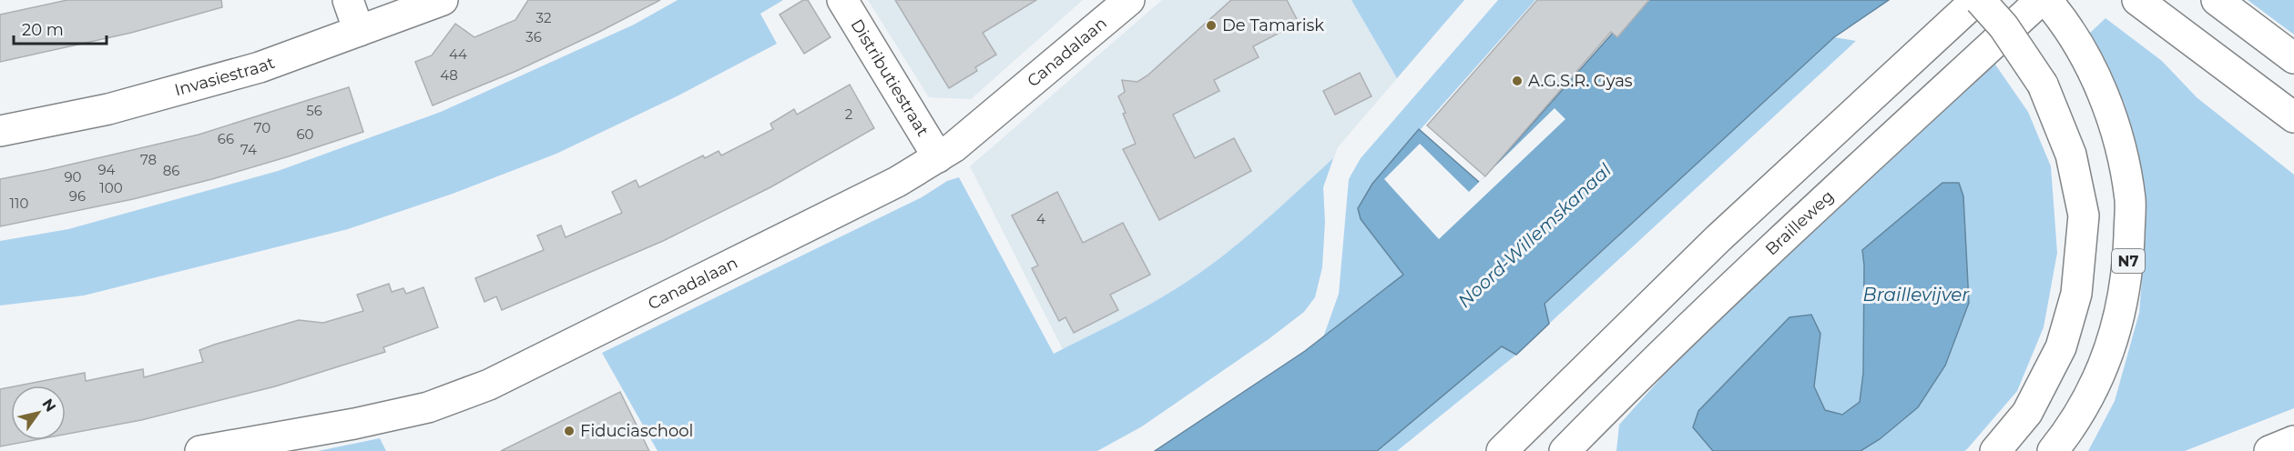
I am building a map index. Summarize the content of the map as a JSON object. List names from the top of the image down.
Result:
{
  "streets": {
    "main road": [
      "Canadalaan",
      "Invasiestraat",
      "Distributiestraat",
      "Brailleweg",
      "N7"
    ]
  },
  "crossings": [
    ["Canadalaan", "Distributiestraat"]
  ],
  "water": ["Noord-Willemskanaal", "Braillevijver"],
  "places": ["De Tamarisk", "A.G.S.R. Gyas", "Fiduciaschool"],
  "house_numbers": [
    "32",
    "36",
    "44",
    "48",
    "56",
    "2",
    "70",
    "60",
    "66",
    "74",
    "78",
    "94",
    "86",
    "90",
    "100",
    "96",
    "110",
    "4"
  ],
  "scale_bar": "20 m",
  "north": "top right"
}
